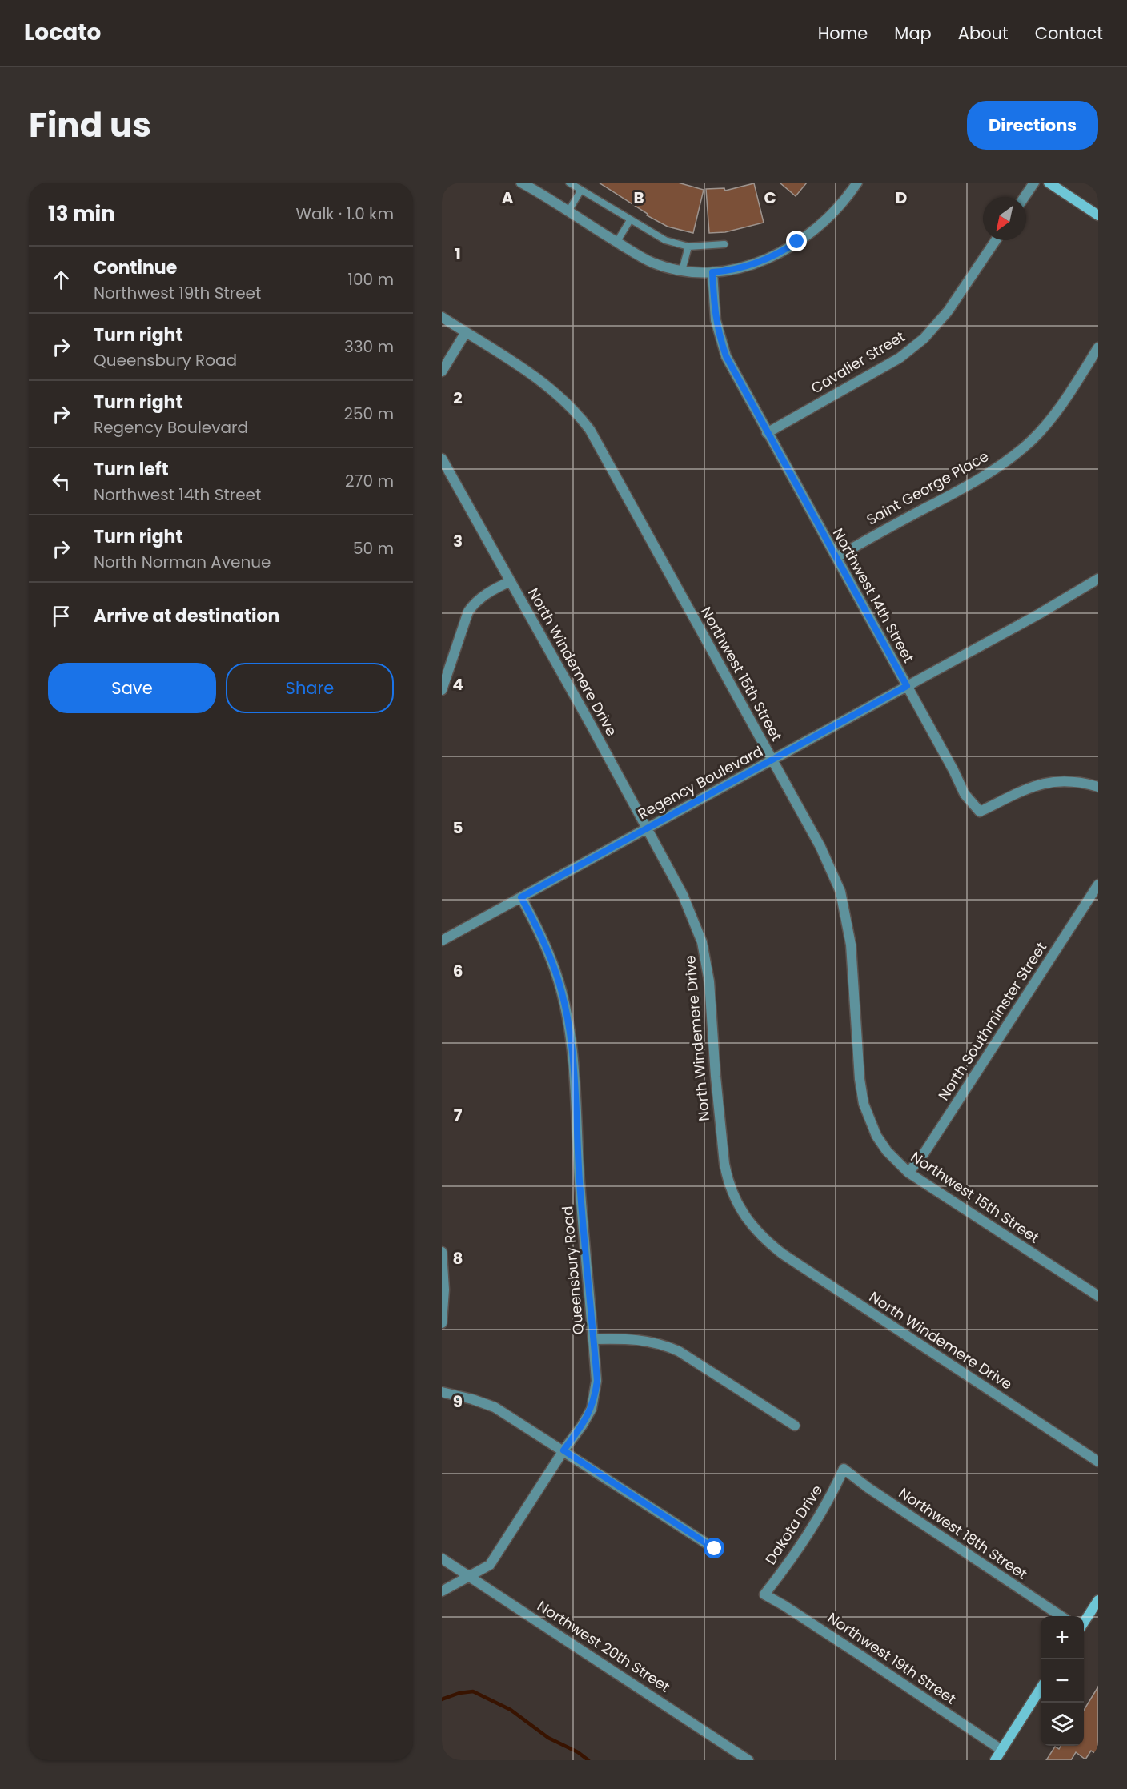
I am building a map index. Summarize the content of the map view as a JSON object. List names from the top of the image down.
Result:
{
  "streets": {
    "street": [
      "Cavalier Street",
      "Saint George Place",
      "Northwest 14th Street",
      "North Windemere Drive",
      "Northwest 15th Street",
      "Regency Boulevard",
      "North Southminster Street",
      "Queensbury Road",
      "Dakota Drive",
      "Northwest 18th Street",
      "Northwest 20th Street",
      "Northwest 19th Street"
    ]
  },
  "crossings": [
    ["Cavalier Street", "Northwest 14th Street"],
    ["Saint George Place", "Northwest 14th Street"],
    ["Northwest 14th Street", "Regency Boulevard"],
    ["North Windemere Drive", "Regency Boulevard"],
    ["Northwest 15th Street", "Regency Boulevard"],
    ["Northwest 15th Street", "North Southminster Street"],
    ["Regency Boulevard", "Queensbury Road"],
    ["Queensbury Road", "Northwest 20th Street"],
    ["Dakota Drive", "Northwest 18th Street"],
    ["Dakota Drive", "Northwest 19th Street"]
  ],
  "north": "bottom left",
  "page": {
    "header": "Locato",
    "nav": [
      "Home",
      "Map",
      "About",
      "Contact"
    ],
    "title": "Find us",
    "buttons": [
      "Directions",
      ["Save", "Share"]
    ],
    "heading": ["13 min", "Walk · 1.0 km"],
    "list": [
      ["Continue", "Northwest 19th Street", "100 m"],
      ["Turn right", "Queensbury Road", "330 m"],
      ["Turn right", "Regency Boulevard", "250 m"],
      ["Turn left", "Northwest 14th Street", "270 m"],
      ["Turn right", "North Norman Avenue", "50 m"],
      "Arrive at destination"
    ],
    "map_buttons": ["+", "−"]
  },
  "grid": {
    "columns": [
      "A",
      "B",
      "C",
      "D"
    ],
    "rows": [
      "1",
      "2",
      "3",
      "4",
      "5",
      "6",
      "7",
      "8",
      "9"
    ]
  }
}
